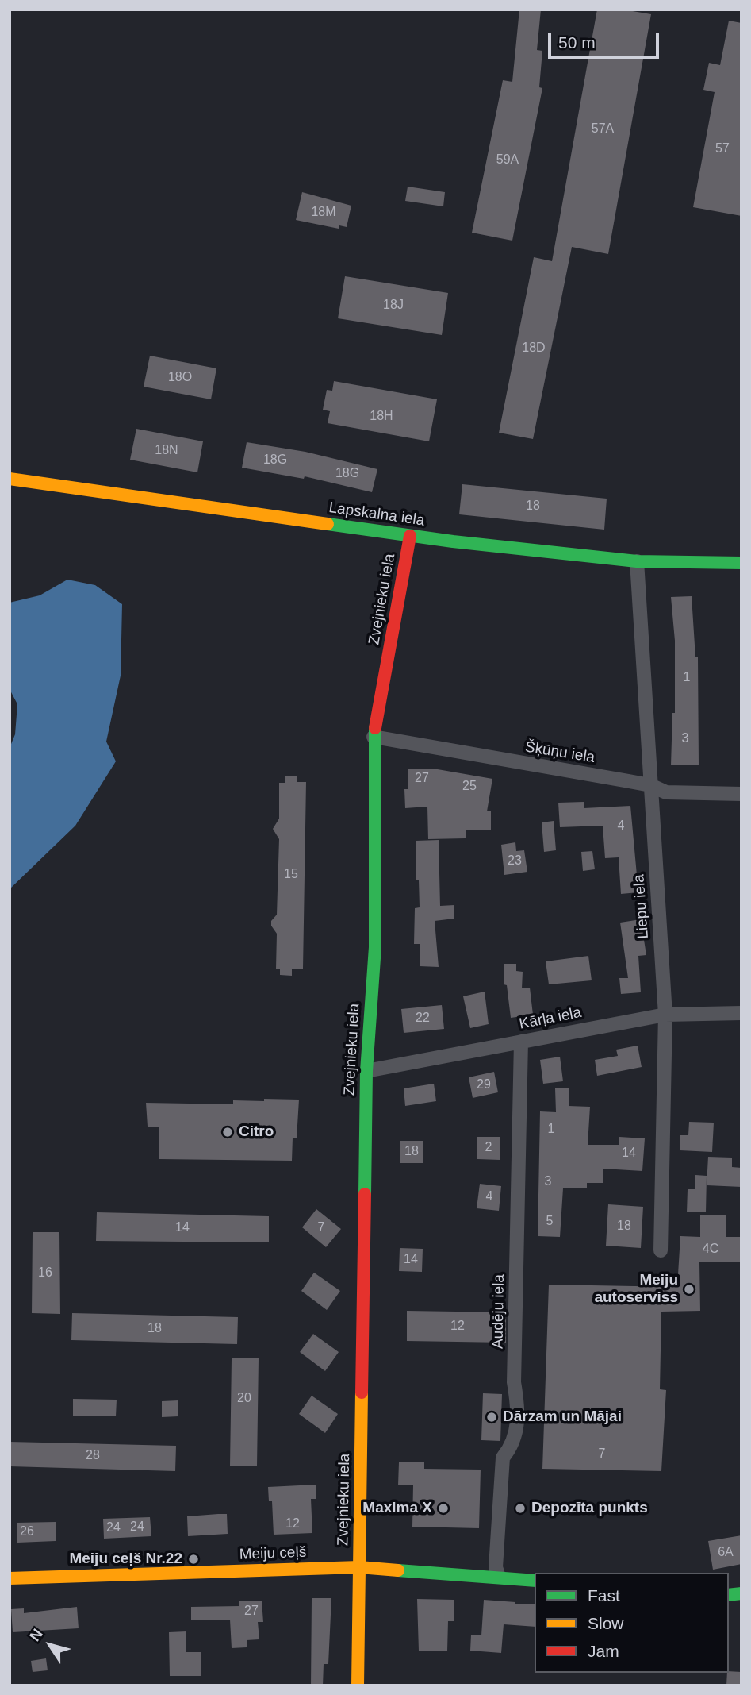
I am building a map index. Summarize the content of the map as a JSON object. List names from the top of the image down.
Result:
{
  "streets": {
    "street": [
      "Lapskalna iela",
      "Zvejnieku iela",
      "Šķūņu iela",
      "Liepu iela",
      "Kārļa iela",
      "Audēju iela",
      "Meiju ceļš"
    ]
  },
  "crossings": [
    ["Lapskalna iela", "Zvejnieku iela"],
    ["Lapskalna iela", "Liepu iela"],
    ["Zvejnieku iela", "Šķūņu iela"],
    ["Zvejnieku iela", "Kārļa iela"],
    ["Zvejnieku iela", "Meiju ceļš"],
    ["Šķūņu iela", "Liepu iela"],
    ["Liepu iela", "Kārļa iela"],
    ["Kārļa iela", "Audēju iela"],
    ["Audēju iela", "Meiju ceļš"]
  ],
  "places": [
    "Citro",
    "Meiju autoserviss",
    "Dārzam un Mājai",
    "Maxima X",
    "Depozīta punkts",
    "Meiju ceļš Nr.22"
  ],
  "house_numbers": [
    "57A",
    "57",
    "59A",
    "18M",
    "18J",
    "18D",
    "18O",
    "18H",
    "18N",
    "18G",
    "18G",
    "18",
    "1",
    "3",
    "27",
    "25",
    "4",
    "23",
    "15",
    "22",
    "29",
    "1",
    "2",
    "18",
    "14",
    "3",
    "4",
    "5",
    "18",
    "14",
    "7",
    "4C",
    "14",
    "16",
    "12",
    "18",
    "20",
    "7",
    "28",
    "12",
    "24",
    "24",
    "26",
    "6A",
    "27"
  ],
  "legend": ["Fast", "Slow", "Jam"],
  "scale_bar": "50 m",
  "north": "top left"
}
